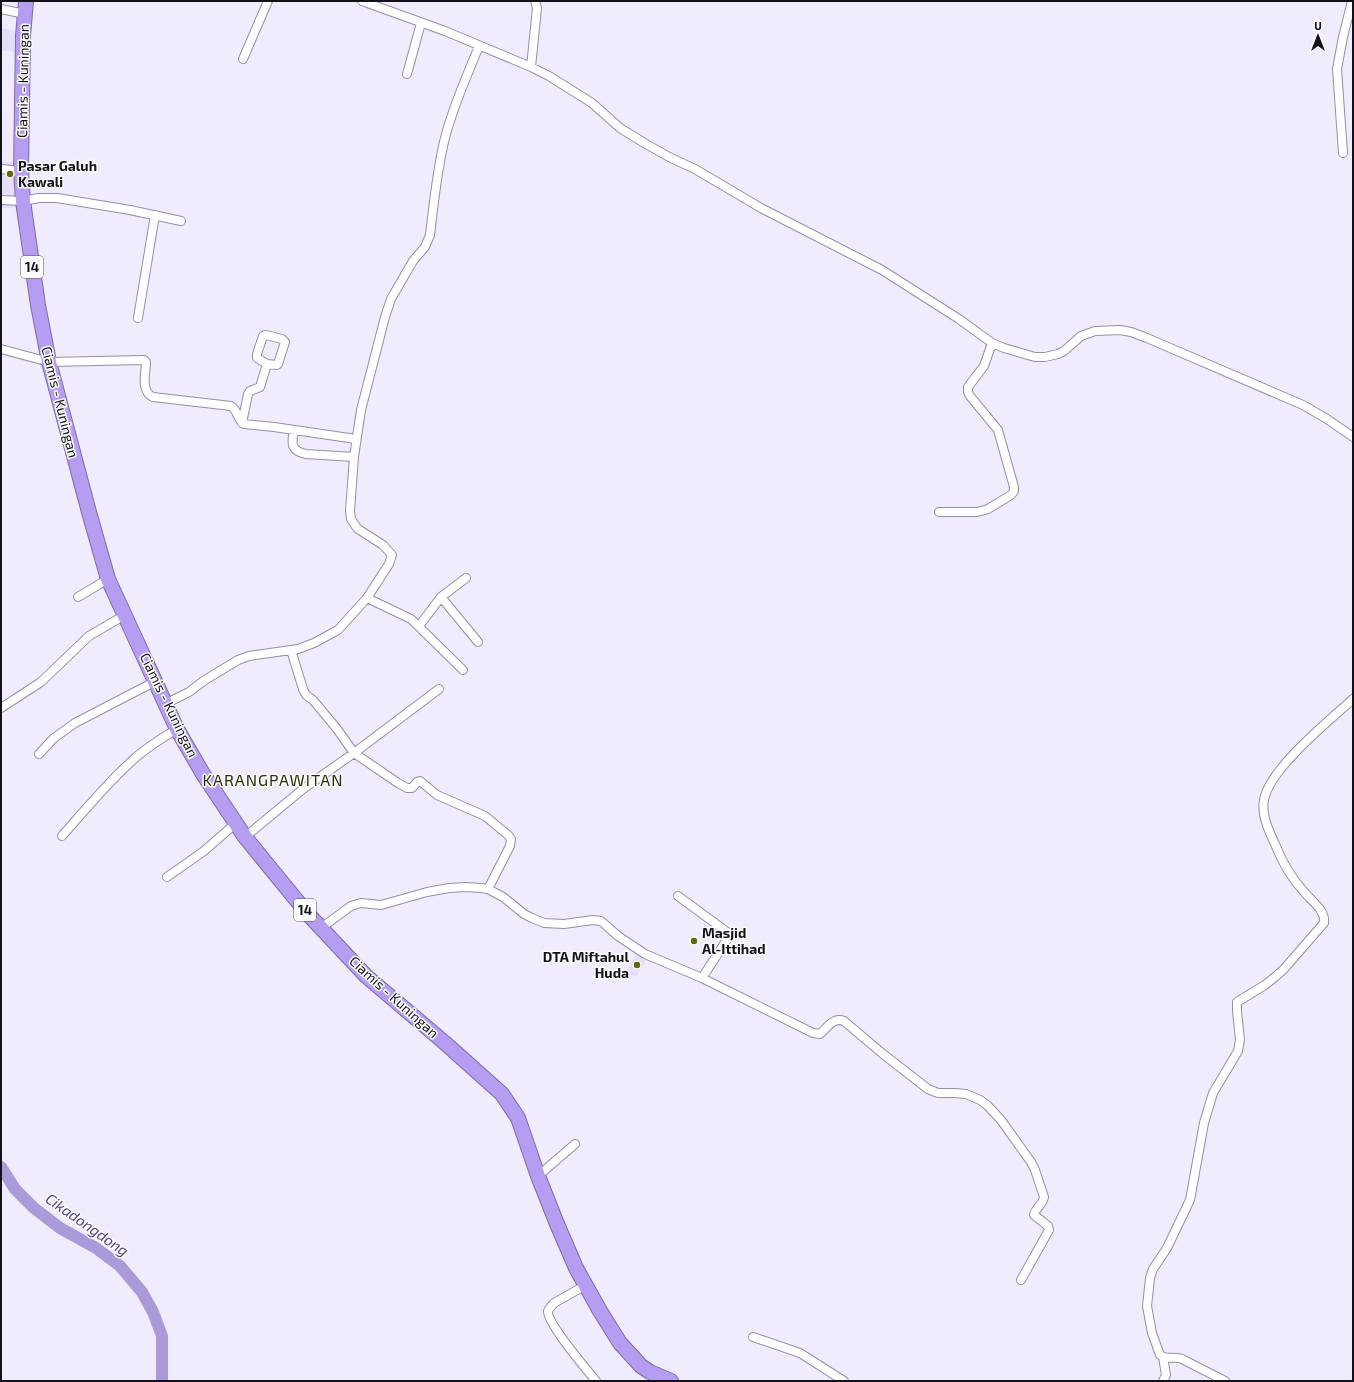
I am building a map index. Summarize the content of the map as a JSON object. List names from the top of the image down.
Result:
{
  "streets": {
    "highway": ["Ciamis - Kuningan", "14"]
  },
  "districts": ["KARANGPAWITAN"],
  "water": ["Cikadongdong"],
  "places": ["Pasar Galuh Kawali", "Masjid Al-Ittihad", "DTA Miftahul Huda"],
  "north": "top"
}
